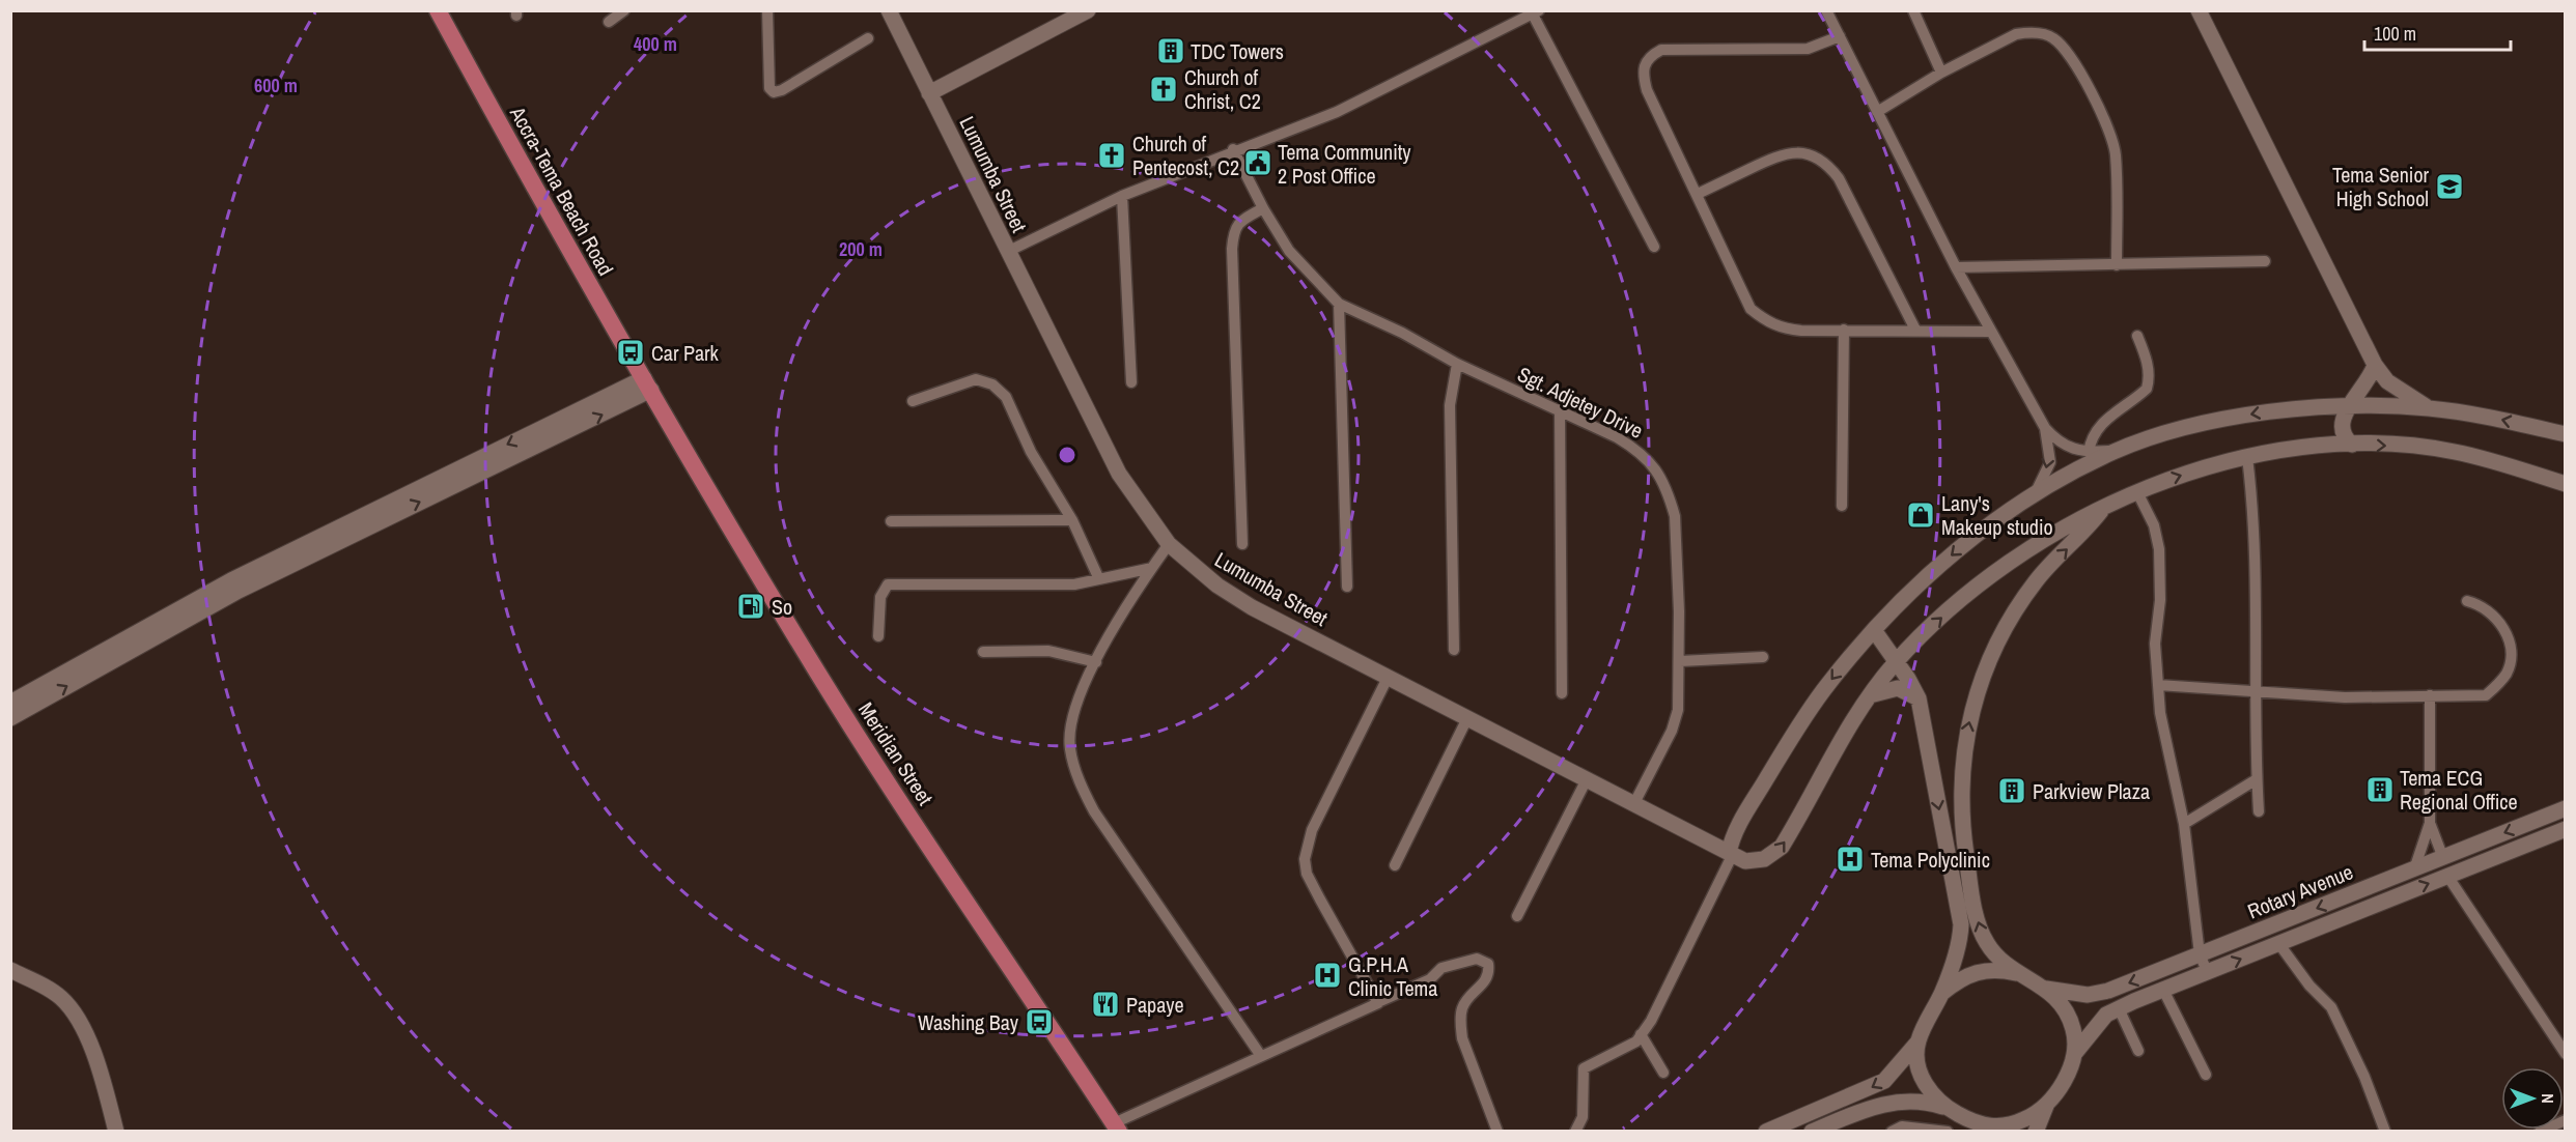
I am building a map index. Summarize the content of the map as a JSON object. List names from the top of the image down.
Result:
{
  "streets": {
    "main road": [
      "Lumumba Street",
      "Accra-Tema Beach Road",
      "Meridian Street",
      "Rotary Avenue"
    ],
    "street": ["Sgt. Adjetey Drive"]
  },
  "crossings": [
    ["Lumumba Street", "Sgt. Adjetey Drive"],
    ["Accra-Tema Beach Road", "Meridian Street"]
  ],
  "places": {
    "building": ["TDC Towers", "Tema ECG Regional Office", "Parkview Plaza"],
    "church": ["Church of Christ, C2", "Church of Pentecost, C2"],
    "public building": ["Tema Community 2 Post Office"],
    "school or university": ["Tema Senior High School"],
    "bus stop": ["Car Park", "Washing Bay"],
    "shop": ["Lany's Makeup studio"],
    "fuel station": ["So"],
    "hospital": ["Tema Polyclinic", "G.P.H.A Clinic Tema"],
    "restaurant": ["Papaye"]
  },
  "scale_bar": "100 m",
  "north": "right",
  "rings": ["400 m", "600 m", "200 m"]
}
